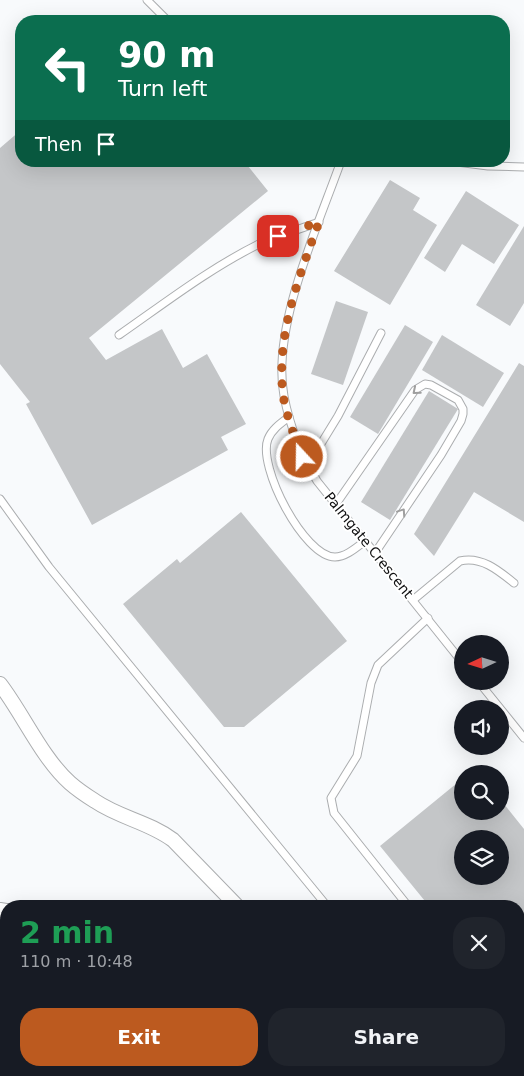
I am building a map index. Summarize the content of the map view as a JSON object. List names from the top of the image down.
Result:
{
  "streets": {
    "lane": ["Palmgate Crescent"]
  },
  "north": "left",
  "page": {
    "turn": ["90 m", "Turn left"],
    "then": "Then",
    "heading": ["2 min", "110 m · 10:48"],
    "buttons": ["Exit", "Share"]
  }
}
